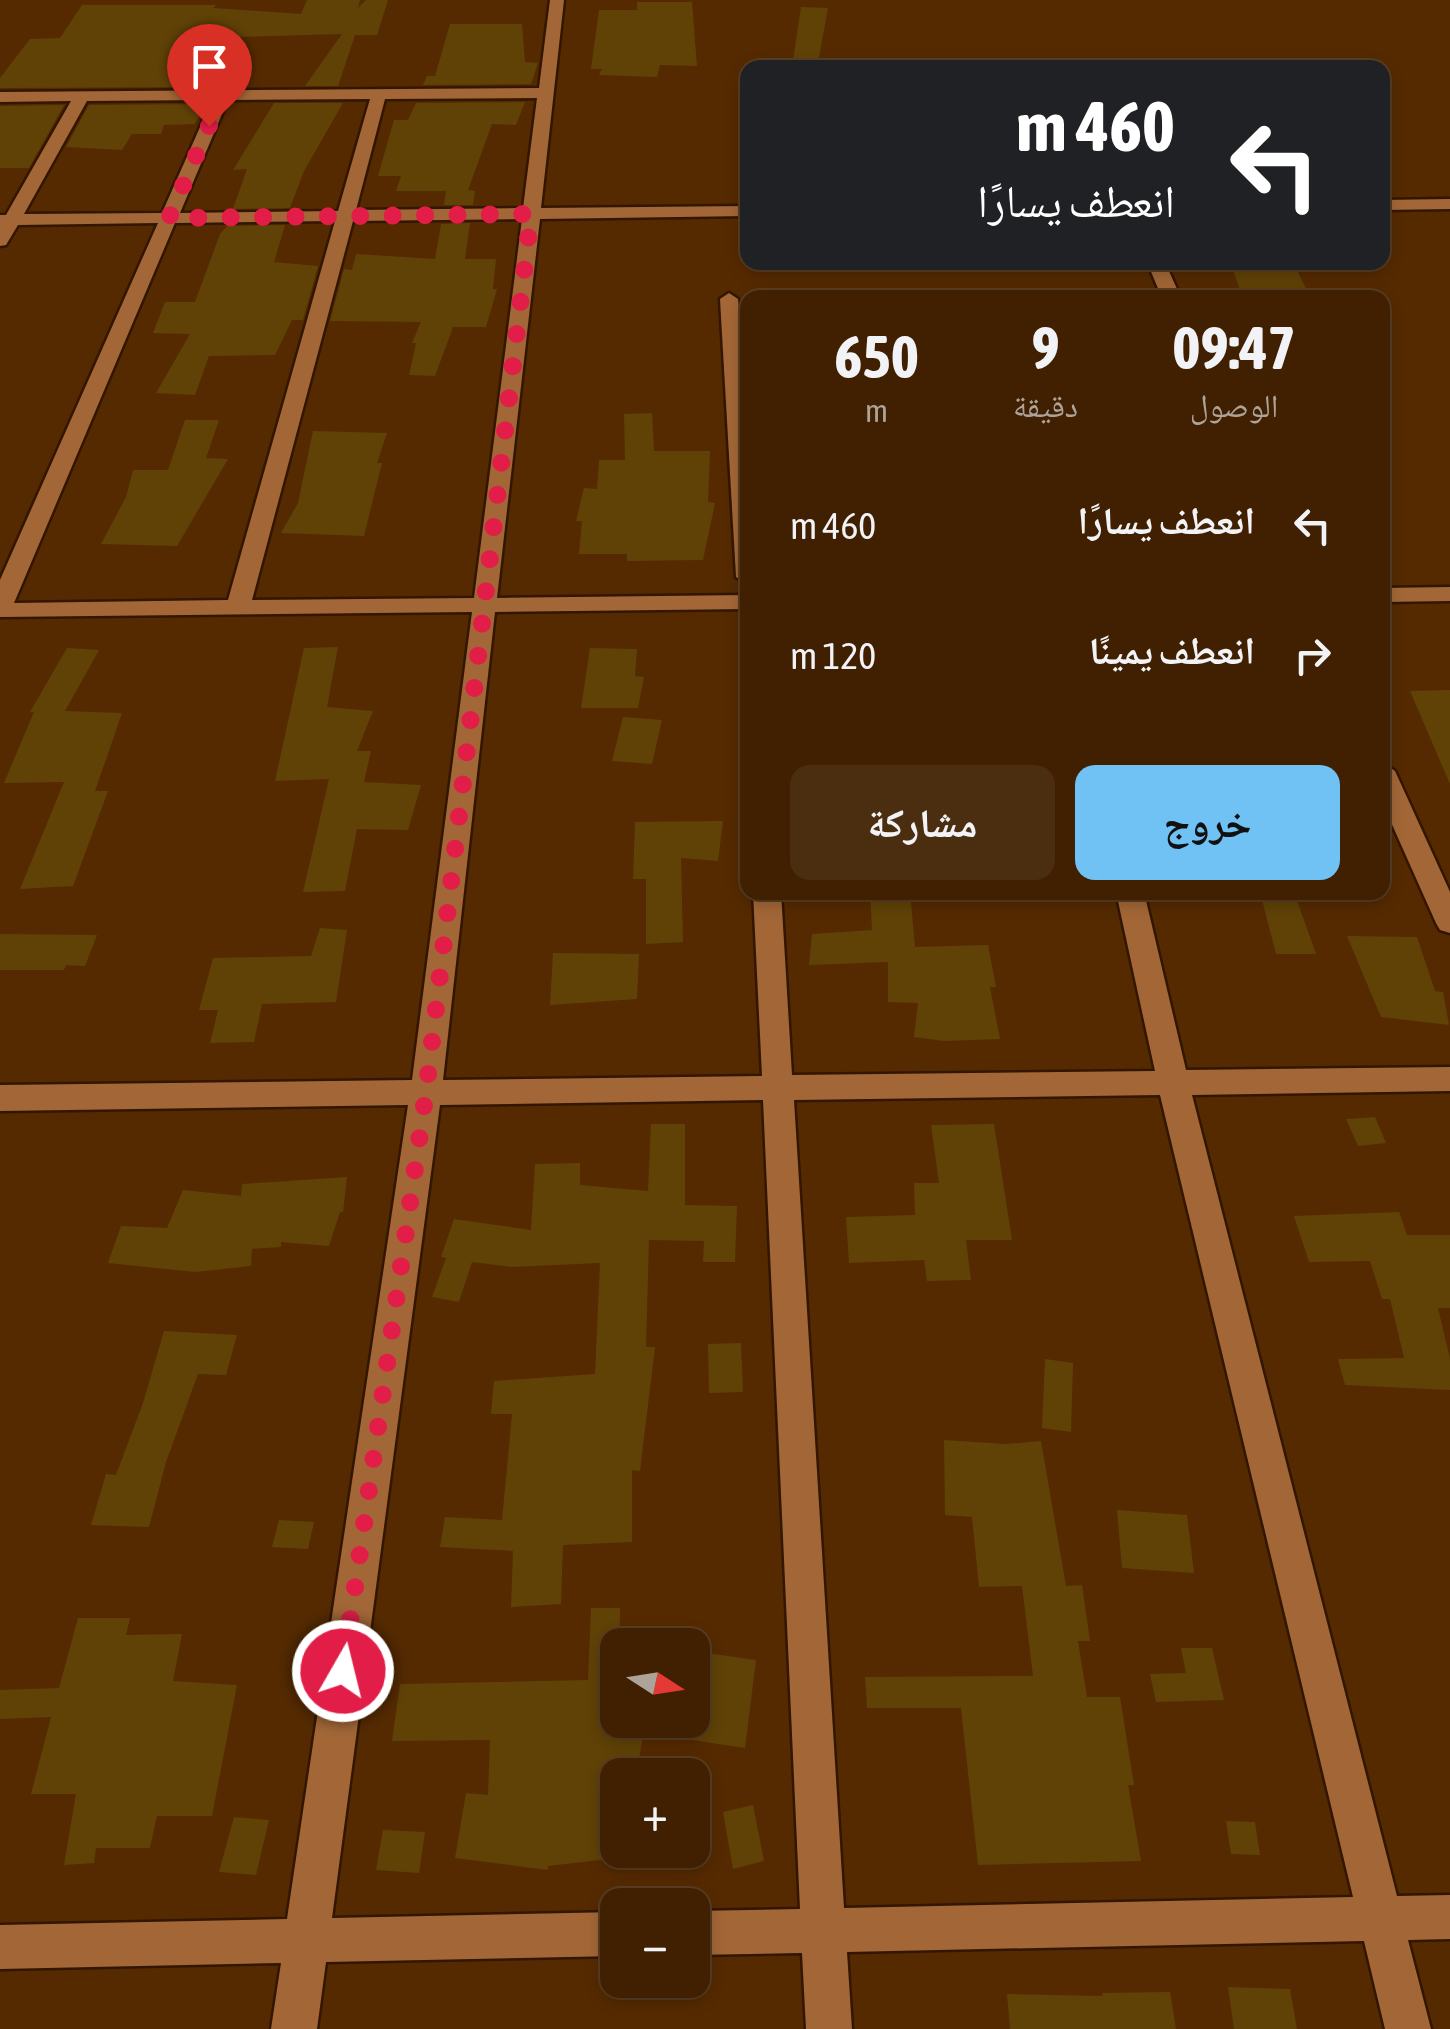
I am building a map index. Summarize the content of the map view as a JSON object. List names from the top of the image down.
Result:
{
  "north": "right",
  "page": {
    "turn": ["460 m", "انعطف يسارًا"],
    "eta": [
      "09:47",
      "الوصول",
      "9",
      "دقيقة",
      "650",
      "m"
    ],
    "list": [
      {
        "name": "انعطف يسارًا",
        "value": "460 m"
      },
      {
        "name": "انعطف يمينًا",
        "value": "120 m"
      }
    ],
    "buttons": ["خروج", "مشاركة"],
    "map_buttons": ["+", "−"]
  }
}
